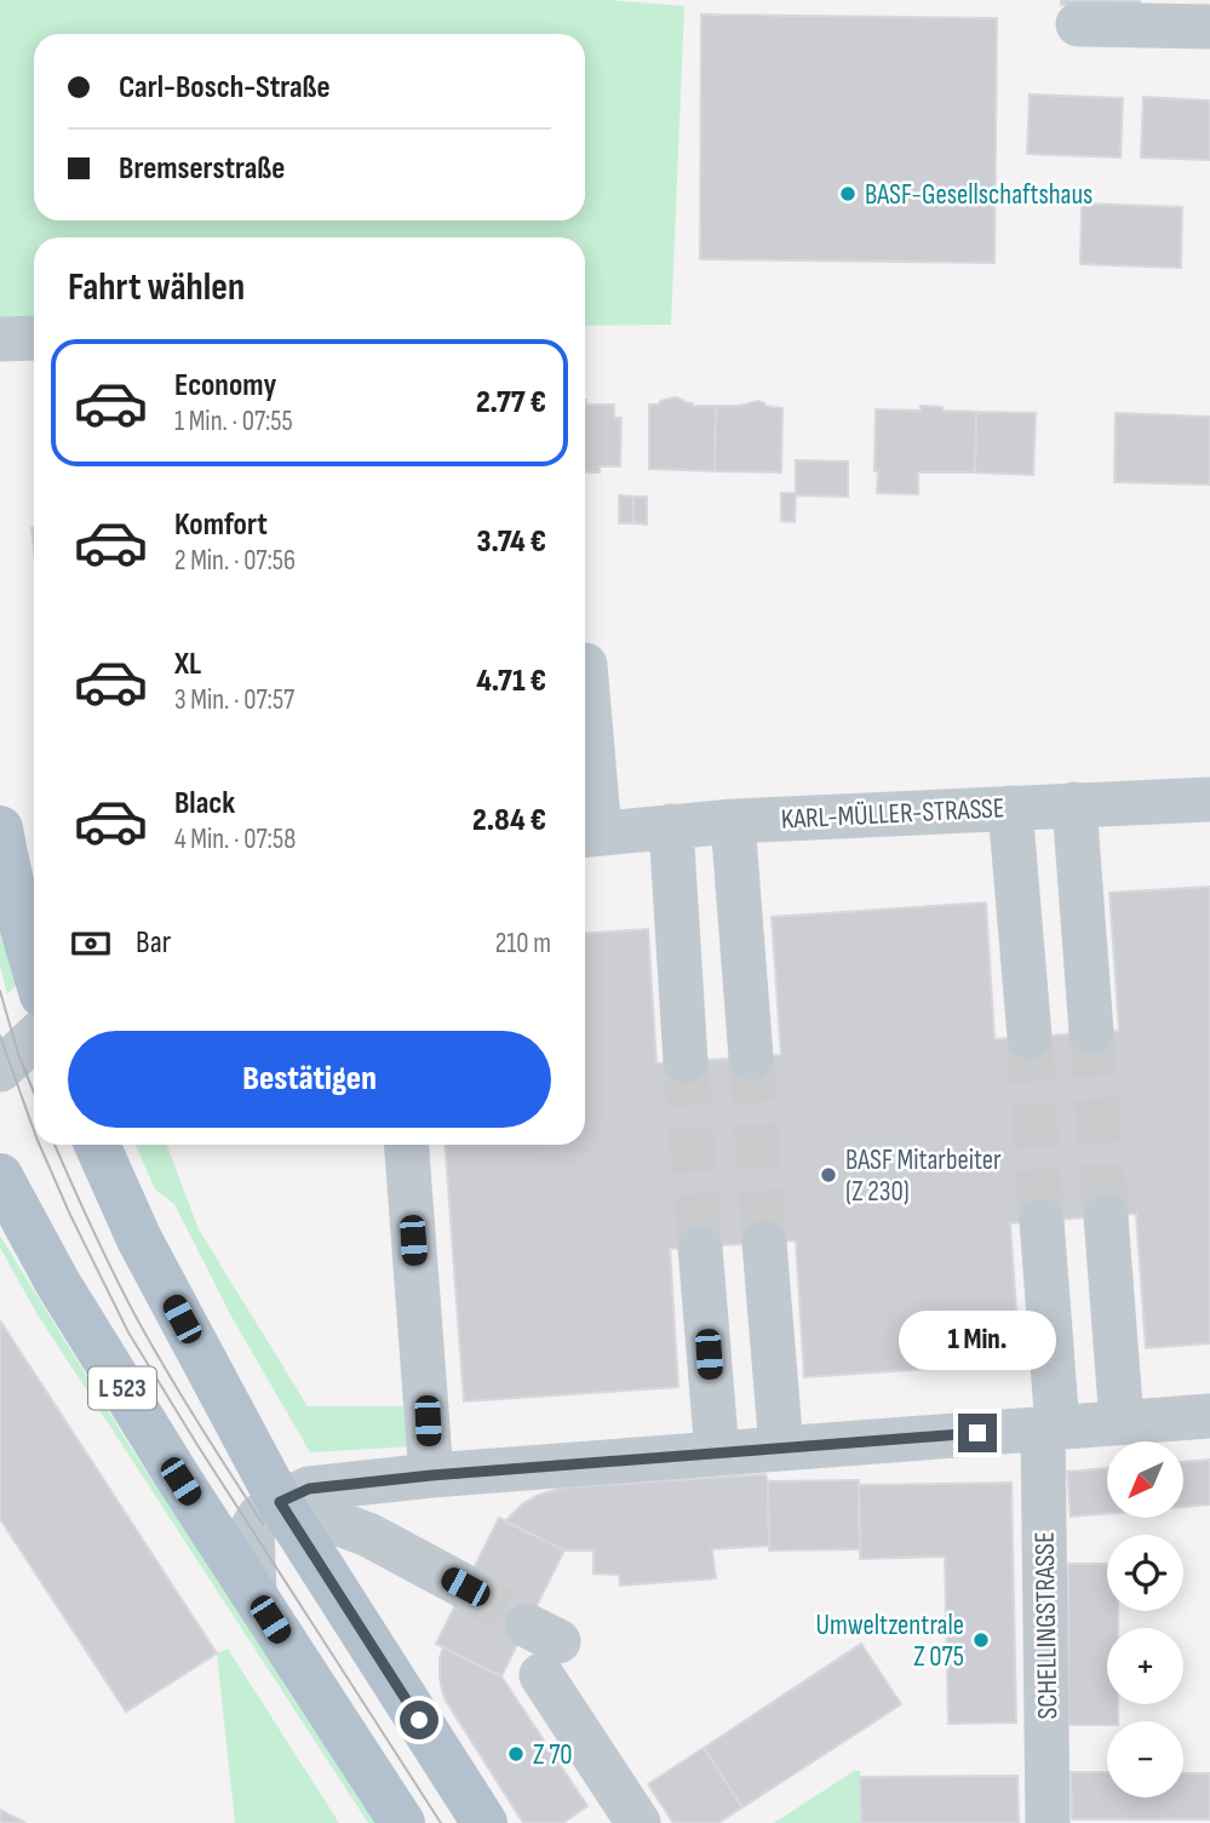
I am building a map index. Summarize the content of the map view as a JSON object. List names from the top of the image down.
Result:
{
  "streets": {
    "main road": ["L 523"],
    "street": ["KARL-MÜLLER-STRASSE", "SCHELLINGSTRASSE"]
  },
  "places": [
    "BASF-Gesellschaftshaus",
    "BASF Mitarbeiter (Z 230)",
    "Umweltzentrale Z 075",
    "Z 70"
  ],
  "north": "bottom left",
  "page": {
    "banner": ["Carl-Bosch-Straße", "Bremserstraße"],
    "heading": "Fahrt wählen",
    "list": [
      {
        "name": "Economy",
        "note": "1 Min. · 07:55",
        "value": "2.77 €"
      },
      {
        "name": "Komfort",
        "note": "2 Min. · 07:56",
        "value": "3.74 €"
      },
      {
        "name": "XL",
        "note": "3 Min. · 07:57",
        "value": "4.71 €"
      },
      {
        "name": "Black",
        "note": "4 Min. · 07:58",
        "value": "2.84 €"
      }
    ],
    "pay": ["Bar", "210 m"],
    "buttons": "Bestätigen",
    "bubble": "1 Min.",
    "map_buttons": ["+", "−"]
  }
}
